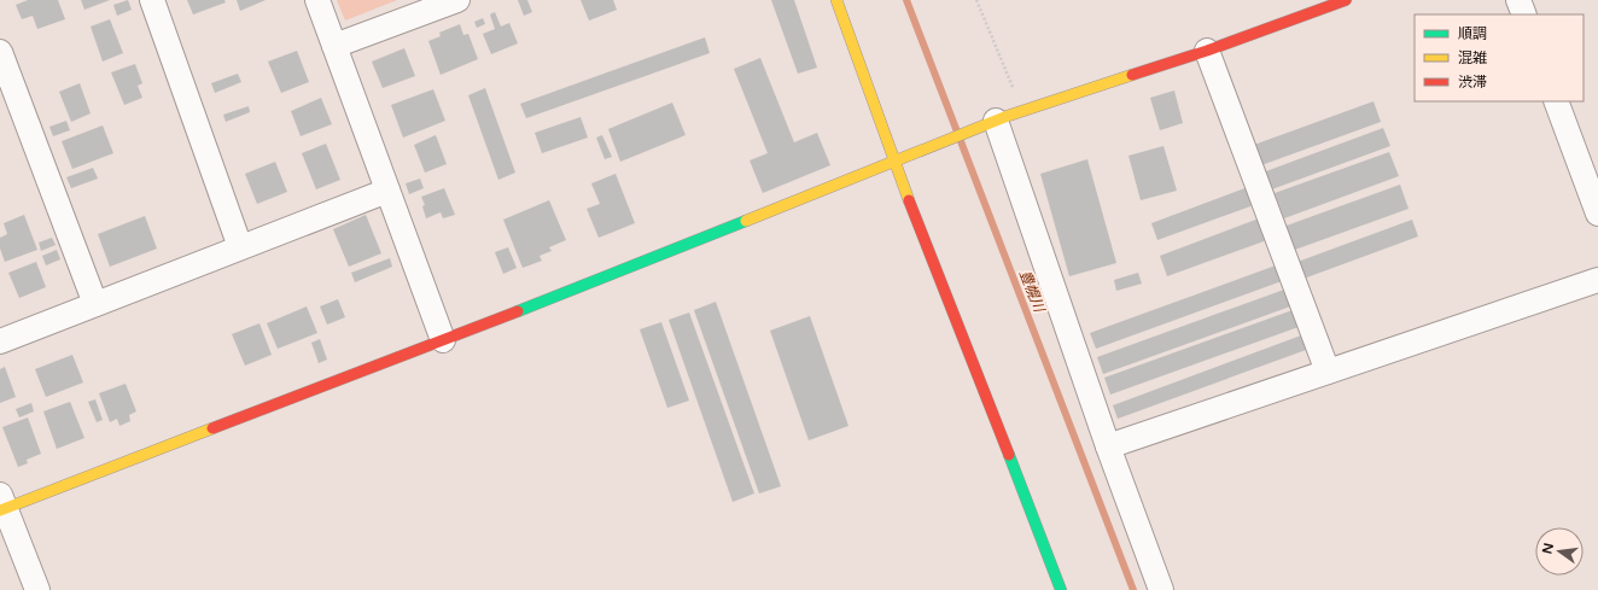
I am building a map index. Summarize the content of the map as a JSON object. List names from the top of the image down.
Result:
{
  "water": ["豊幌川"],
  "legend": ["順調", "混雑", "渋滞"],
  "north": "left"
}
